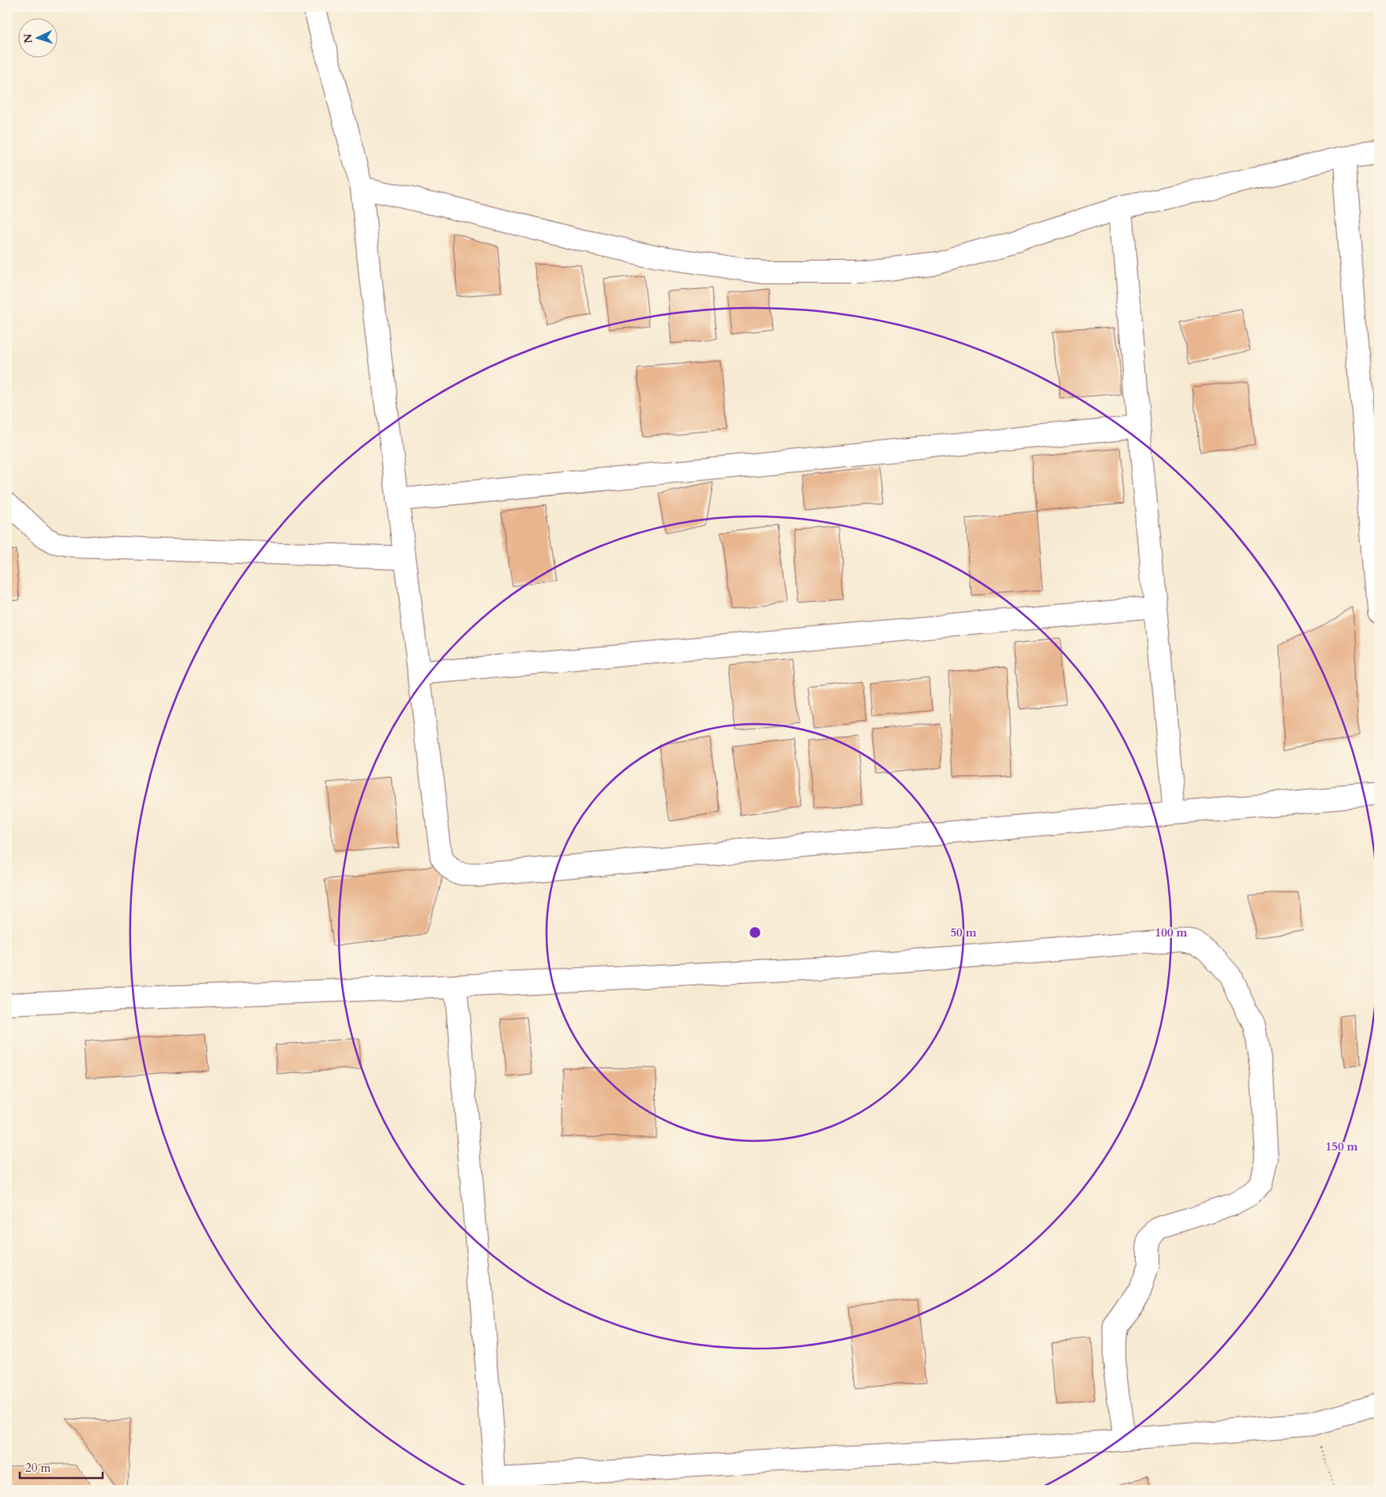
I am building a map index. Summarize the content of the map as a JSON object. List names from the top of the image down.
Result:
{
  "scale_bar": "20 m",
  "north": "left",
  "rings": ["50 m", "100 m", "150 m"]
}
